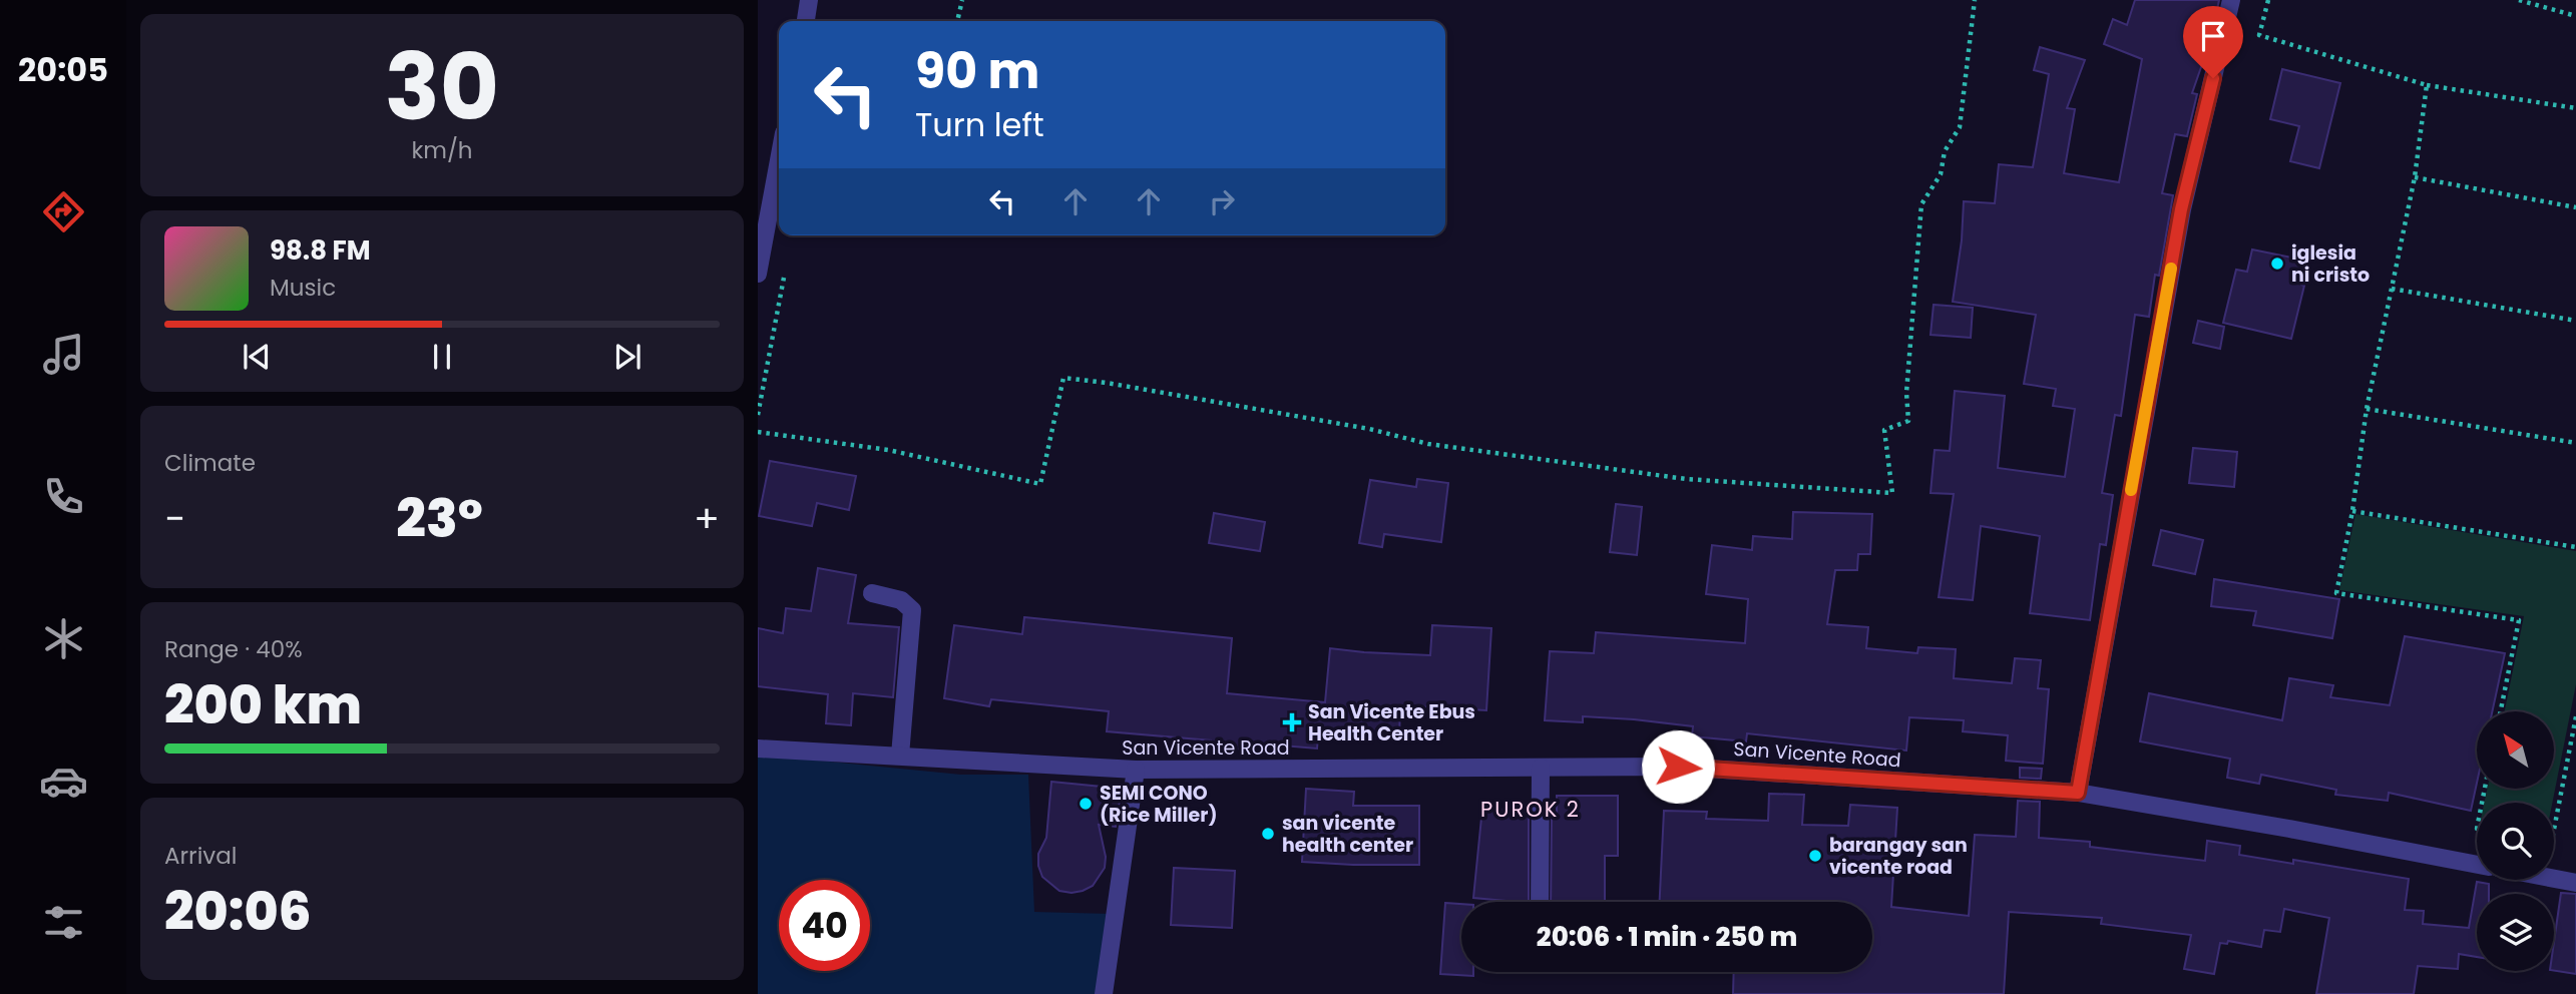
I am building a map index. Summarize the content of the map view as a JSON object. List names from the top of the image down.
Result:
{
  "streets": {
    "street": ["San Vicente Road"]
  },
  "districts": ["PUROK 2"],
  "places": {
    "other": [
      "iglesia ni cristo",
      "SEMI CONO (Rice Miller)",
      "san vicente health center",
      "barangay san vicente road"
    ],
    "health": ["San Vicente Ebus Health Center"]
  },
  "north": "top left",
  "page": {
    "tabs": "20:05",
    "tile": [
      ["30", "km/h"],
      "Climate",
      ["Range · 40%", "200 km"],
      ["Arrival", "20:06"]
    ],
    "turn": ["90 m", "Turn left"],
    "song": ["98.8 FM", "Music"],
    "heat": ["−", "23°", "+"],
    "limit": "40",
    "trip": "20:06 · 1 min · 250 m"
  }
}
